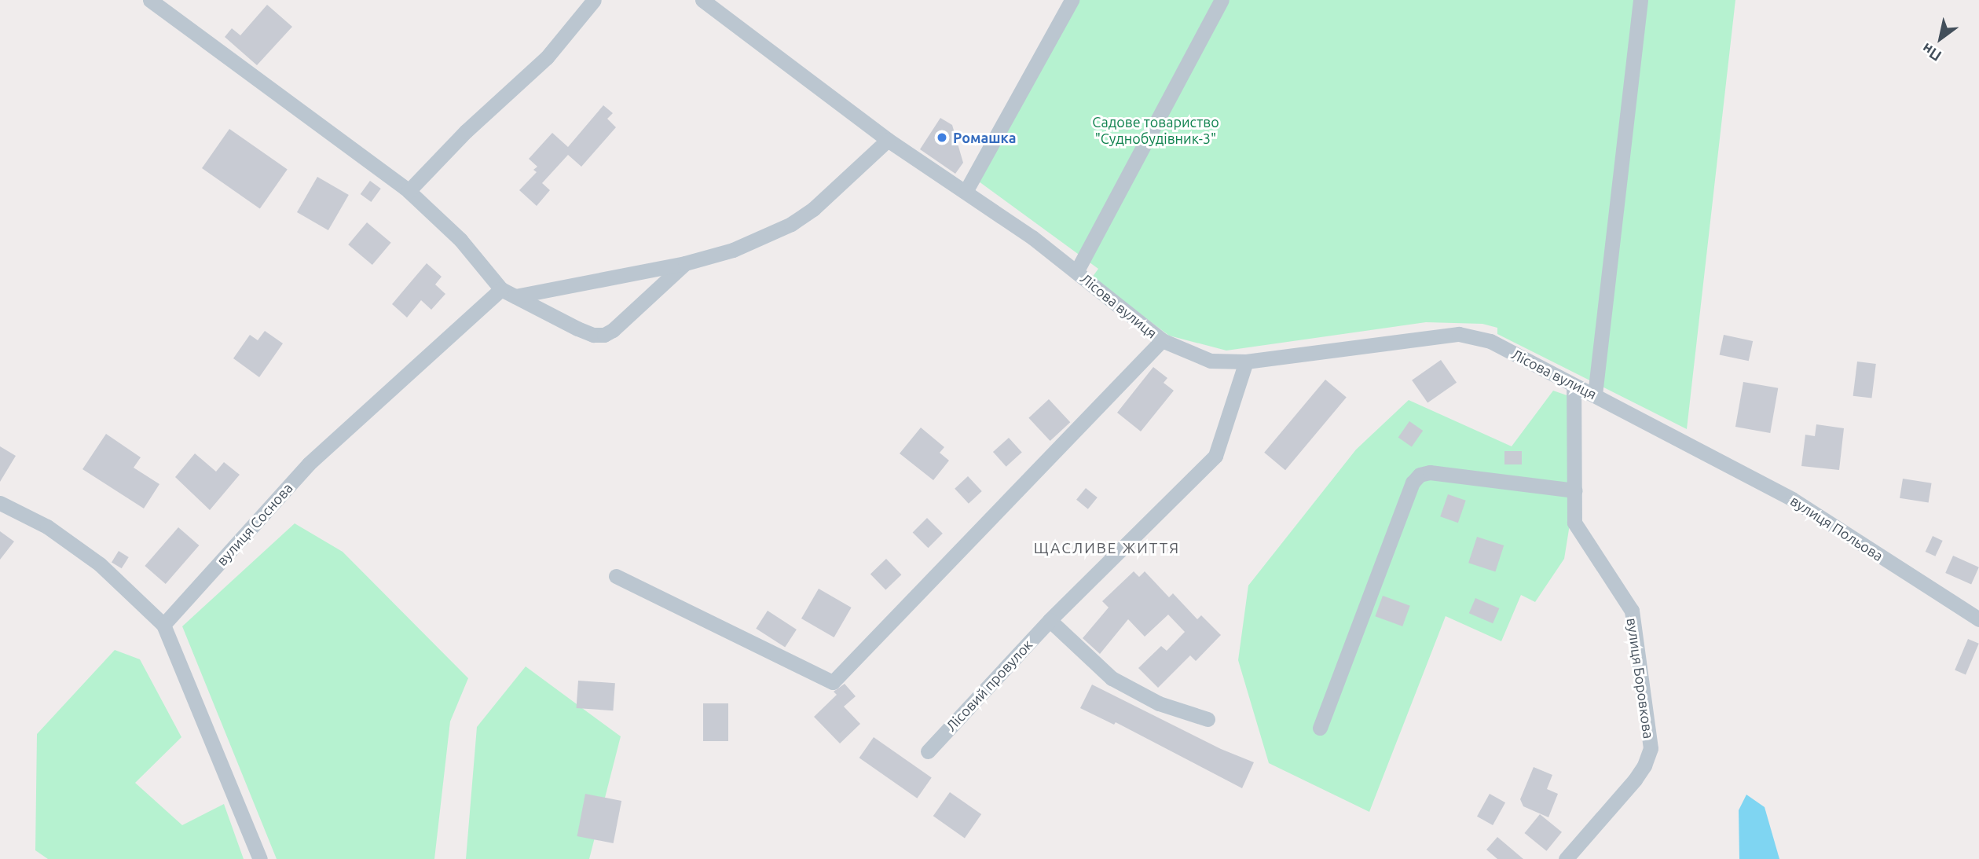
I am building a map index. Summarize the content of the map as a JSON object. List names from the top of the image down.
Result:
{
  "streets": {
    "street": [
      "Лісова вулиця",
      "вулиця Соснова",
      "вулиця Польова",
      "вулиця Боровкова",
      "Лісовий провулок"
    ]
  },
  "crossings": [
    ["Лісова вулиця", "вулиця Польова"],
    ["Лісова вулиця", "вулиця Боровкова"],
    ["Лісова вулиця", "Лісовий провулок"]
  ],
  "districts": ["ЩАСЛИВЕ ЖИТТЯ"],
  "parks": ["Садове товариство \"Суднобудівник-3\""],
  "places": ["Ромашка"],
  "north": "bottom left"
}
